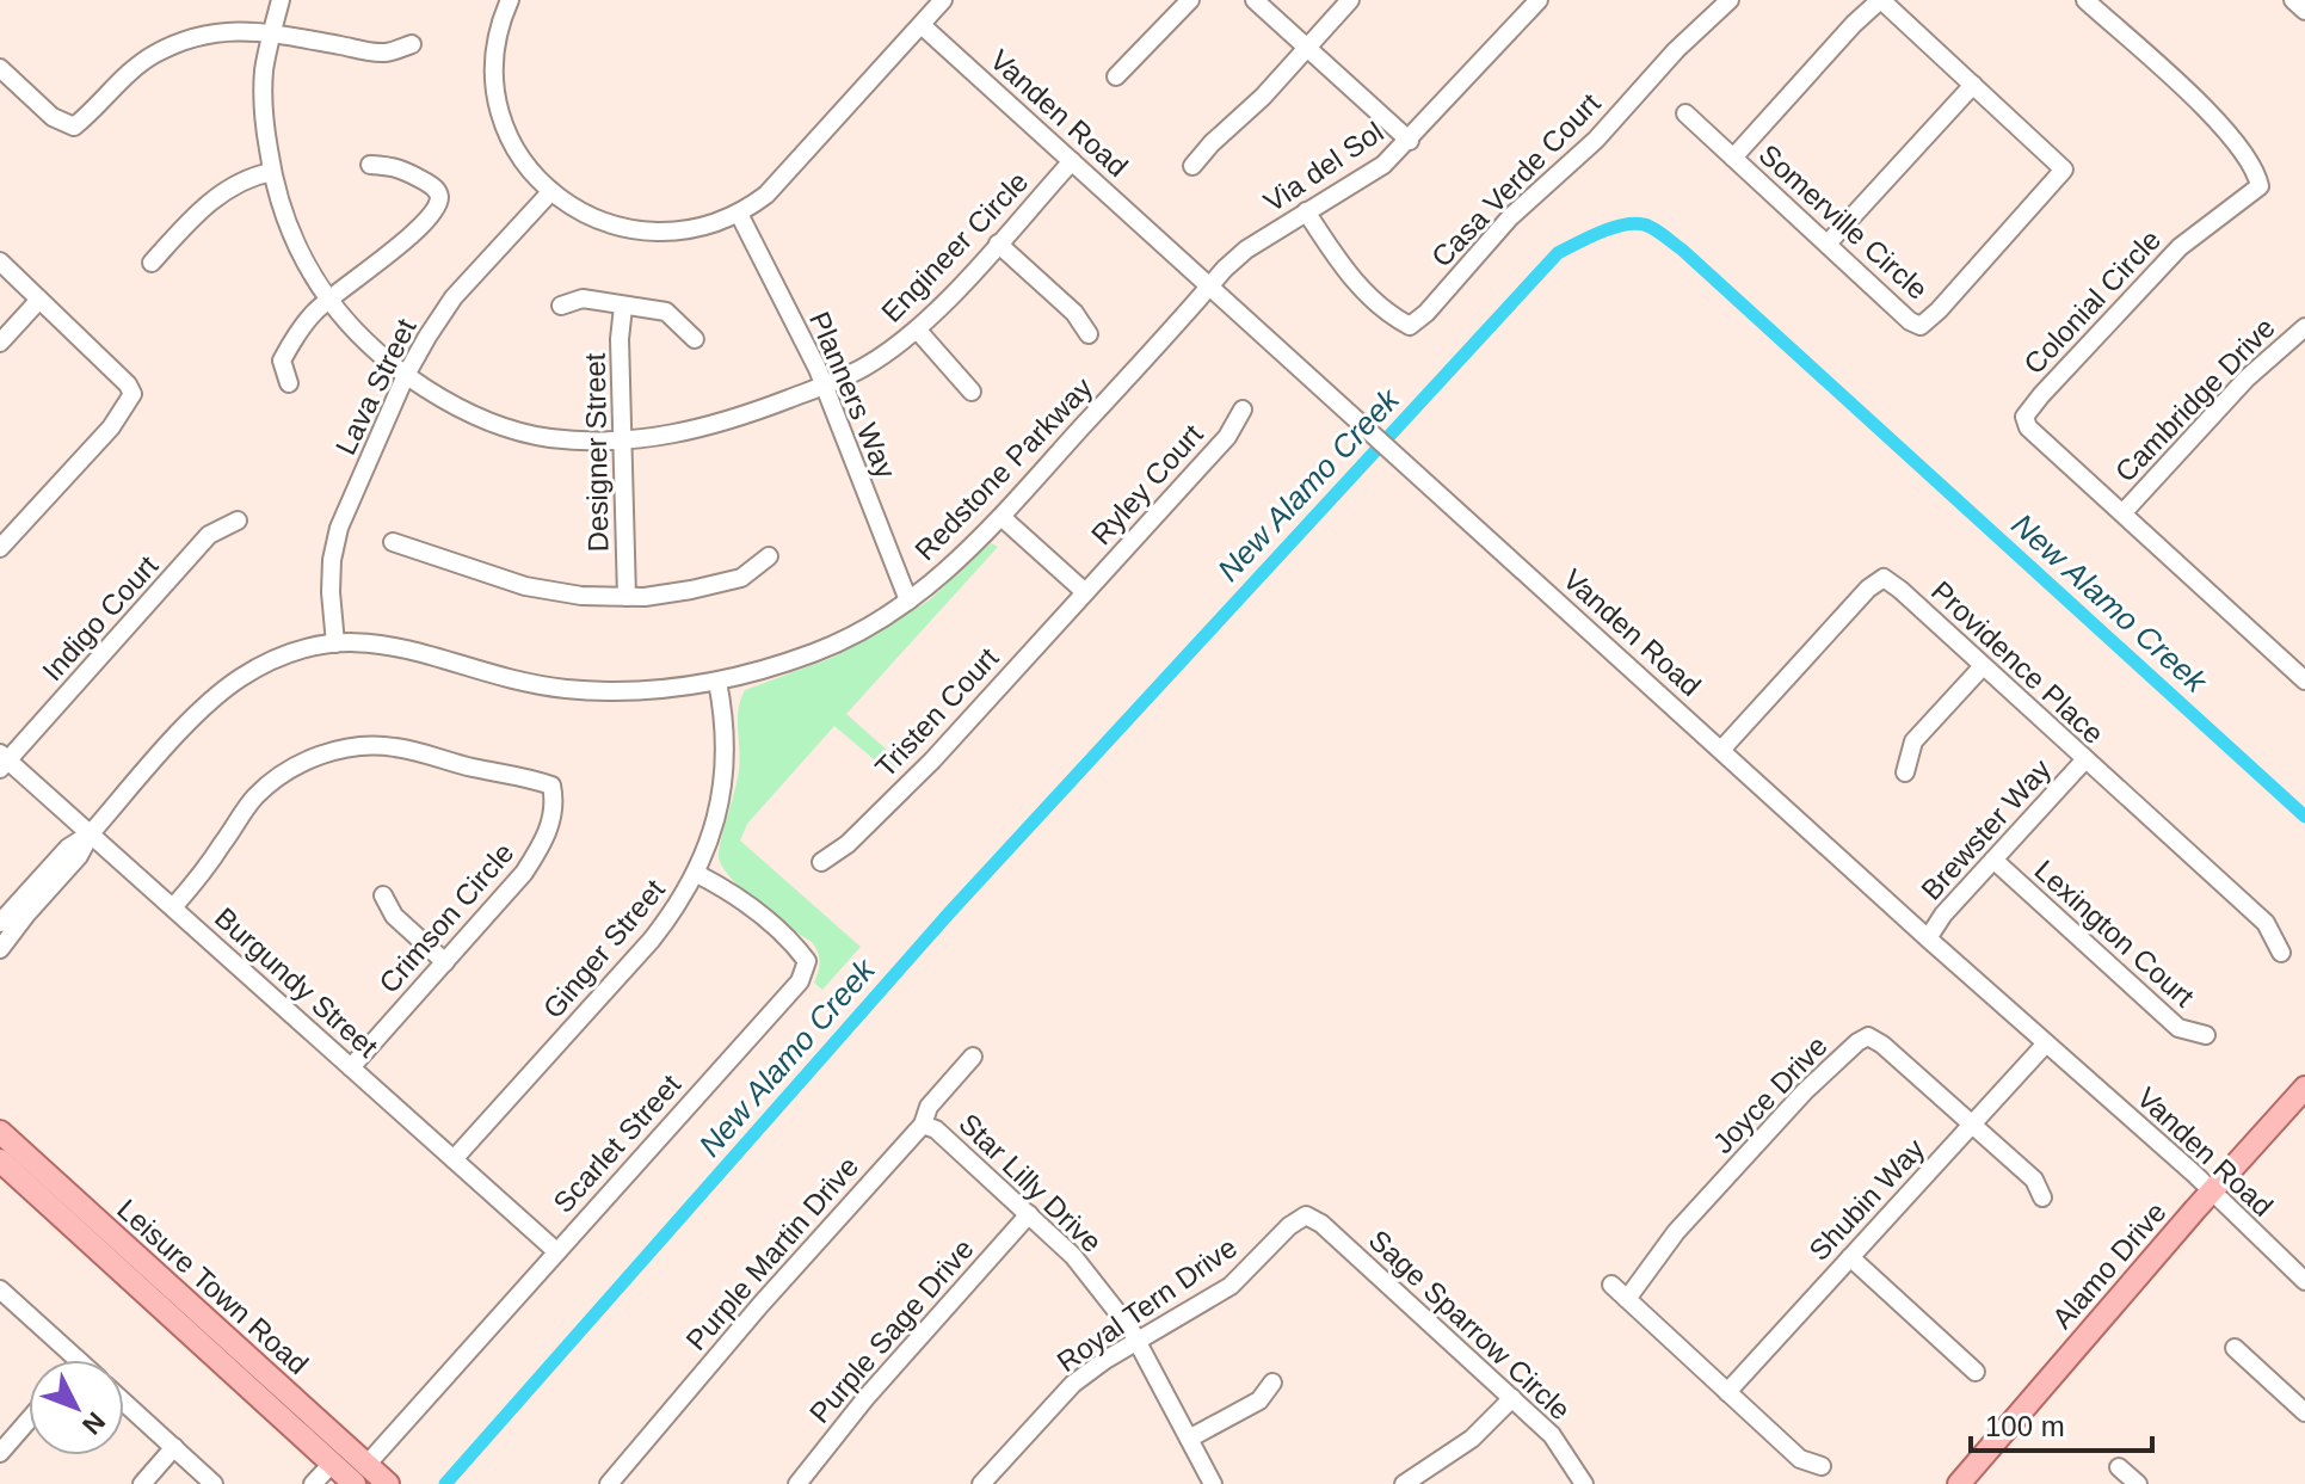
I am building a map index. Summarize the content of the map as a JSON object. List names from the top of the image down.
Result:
{
  "streets": {
    "main road": ["Alamo Drive", "Leisure Town Road"],
    "street": [
      "Vanden Road",
      "Via del Sol",
      "Casa Verde Court",
      "Somerville Circle",
      "Engineer Circle",
      "Colonial Circle",
      "Lava Street",
      "Planners Way",
      "Cambridge Drive",
      "Designer Street",
      "Redstone Parkway",
      "Ryley Court",
      "Indigo Court",
      "Providence Place",
      "Tristen Court",
      "Brewster Way",
      "Crimson Circle",
      "Lexington Court",
      "Ginger Street",
      "Burgundy Street",
      "Joyce Drive",
      "Scarlet Street",
      "Star Lilly Drive",
      "Shubin Way",
      "Purple Martin Drive",
      "Royal Tern Drive",
      "Sage Sparrow Circle",
      "Purple Sage Drive"
    ]
  },
  "crossings": [
    ["Vanden Road", "Via del Sol"],
    ["Vanden Road", "Engineer Circle"],
    ["Vanden Road", "Redstone Parkway"],
    ["Vanden Road", "Providence Place"],
    ["Vanden Road", "Brewster Way"],
    ["Vanden Road", "Shubin Way"],
    ["Vanden Road", "Alamo Drive"],
    ["Via del Sol", "Casa Verde Court"],
    ["Via del Sol", "Redstone Parkway"],
    ["Engineer Circle", "Lava Street"],
    ["Engineer Circle", "Planners Way"],
    ["Engineer Circle", "Designer Street"],
    ["Colonial Circle", "Cambridge Drive"],
    ["Lava Street", "Redstone Parkway"],
    ["Planners Way", "Redstone Parkway"],
    ["Redstone Parkway", "Ginger Street"],
    ["Redstone Parkway", "Burgundy Street"],
    ["Ryley Court", "Tristen Court"],
    ["Indigo Court", "Burgundy Street"],
    ["Providence Place", "Brewster Way"],
    ["Brewster Way", "Lexington Court"],
    ["Crimson Circle", "Burgundy Street"],
    ["Ginger Street", "Burgundy Street"],
    ["Ginger Street", "Scarlet Street"],
    ["Burgundy Street", "Scarlet Street"],
    ["Joyce Drive", "Shubin Way"],
    ["Scarlet Street", "Leisure Town Road"],
    ["Star Lilly Drive", "Purple Martin Drive"],
    ["Star Lilly Drive", "Royal Tern Drive"],
    ["Star Lilly Drive", "Purple Sage Drive"],
    ["Royal Tern Drive", "Sage Sparrow Circle"]
  ],
  "water": ["New Alamo Creek"],
  "scale_bar": "100 m",
  "north": "bottom right"
}
